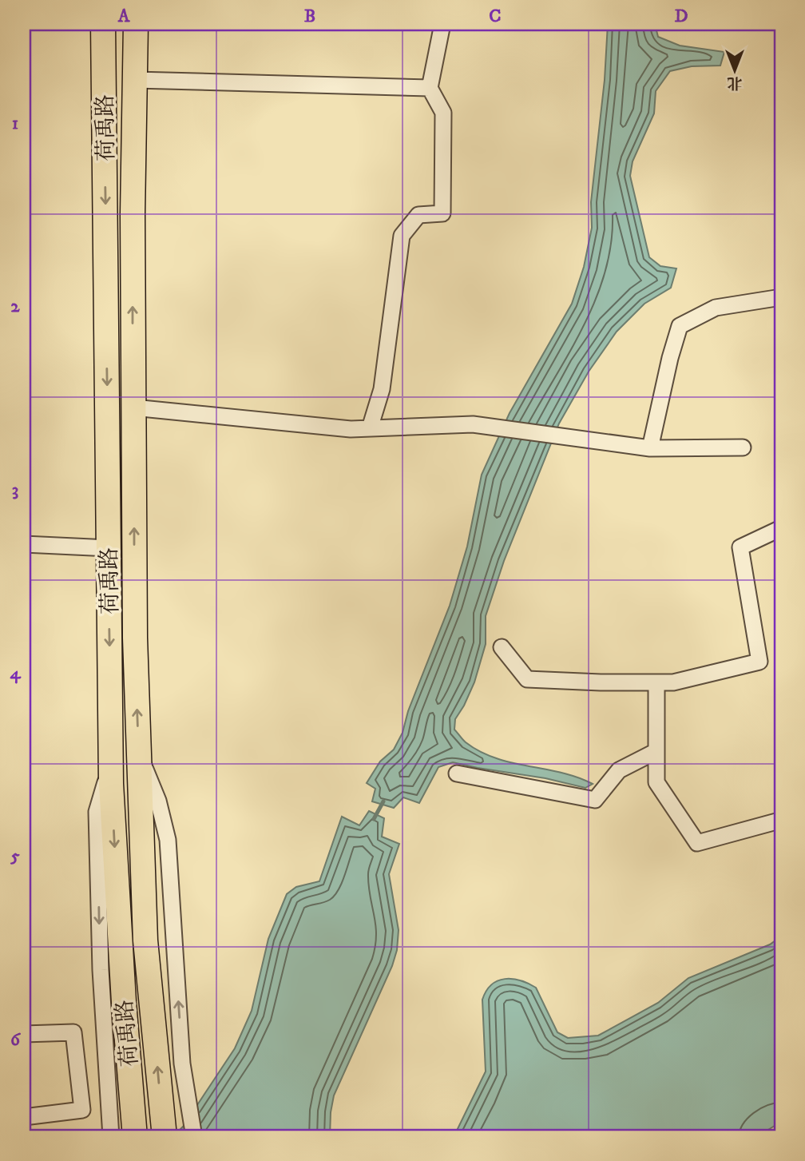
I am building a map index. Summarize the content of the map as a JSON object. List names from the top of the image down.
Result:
{
  "streets": {
    "main road": ["荷禹路"]
  },
  "north": "bottom",
  "grid": {
    "columns": [
      "A",
      "B",
      "C",
      "D"
    ],
    "rows": [
      "1",
      "2",
      "3",
      "4",
      "5",
      "6"
    ]
  }
}
